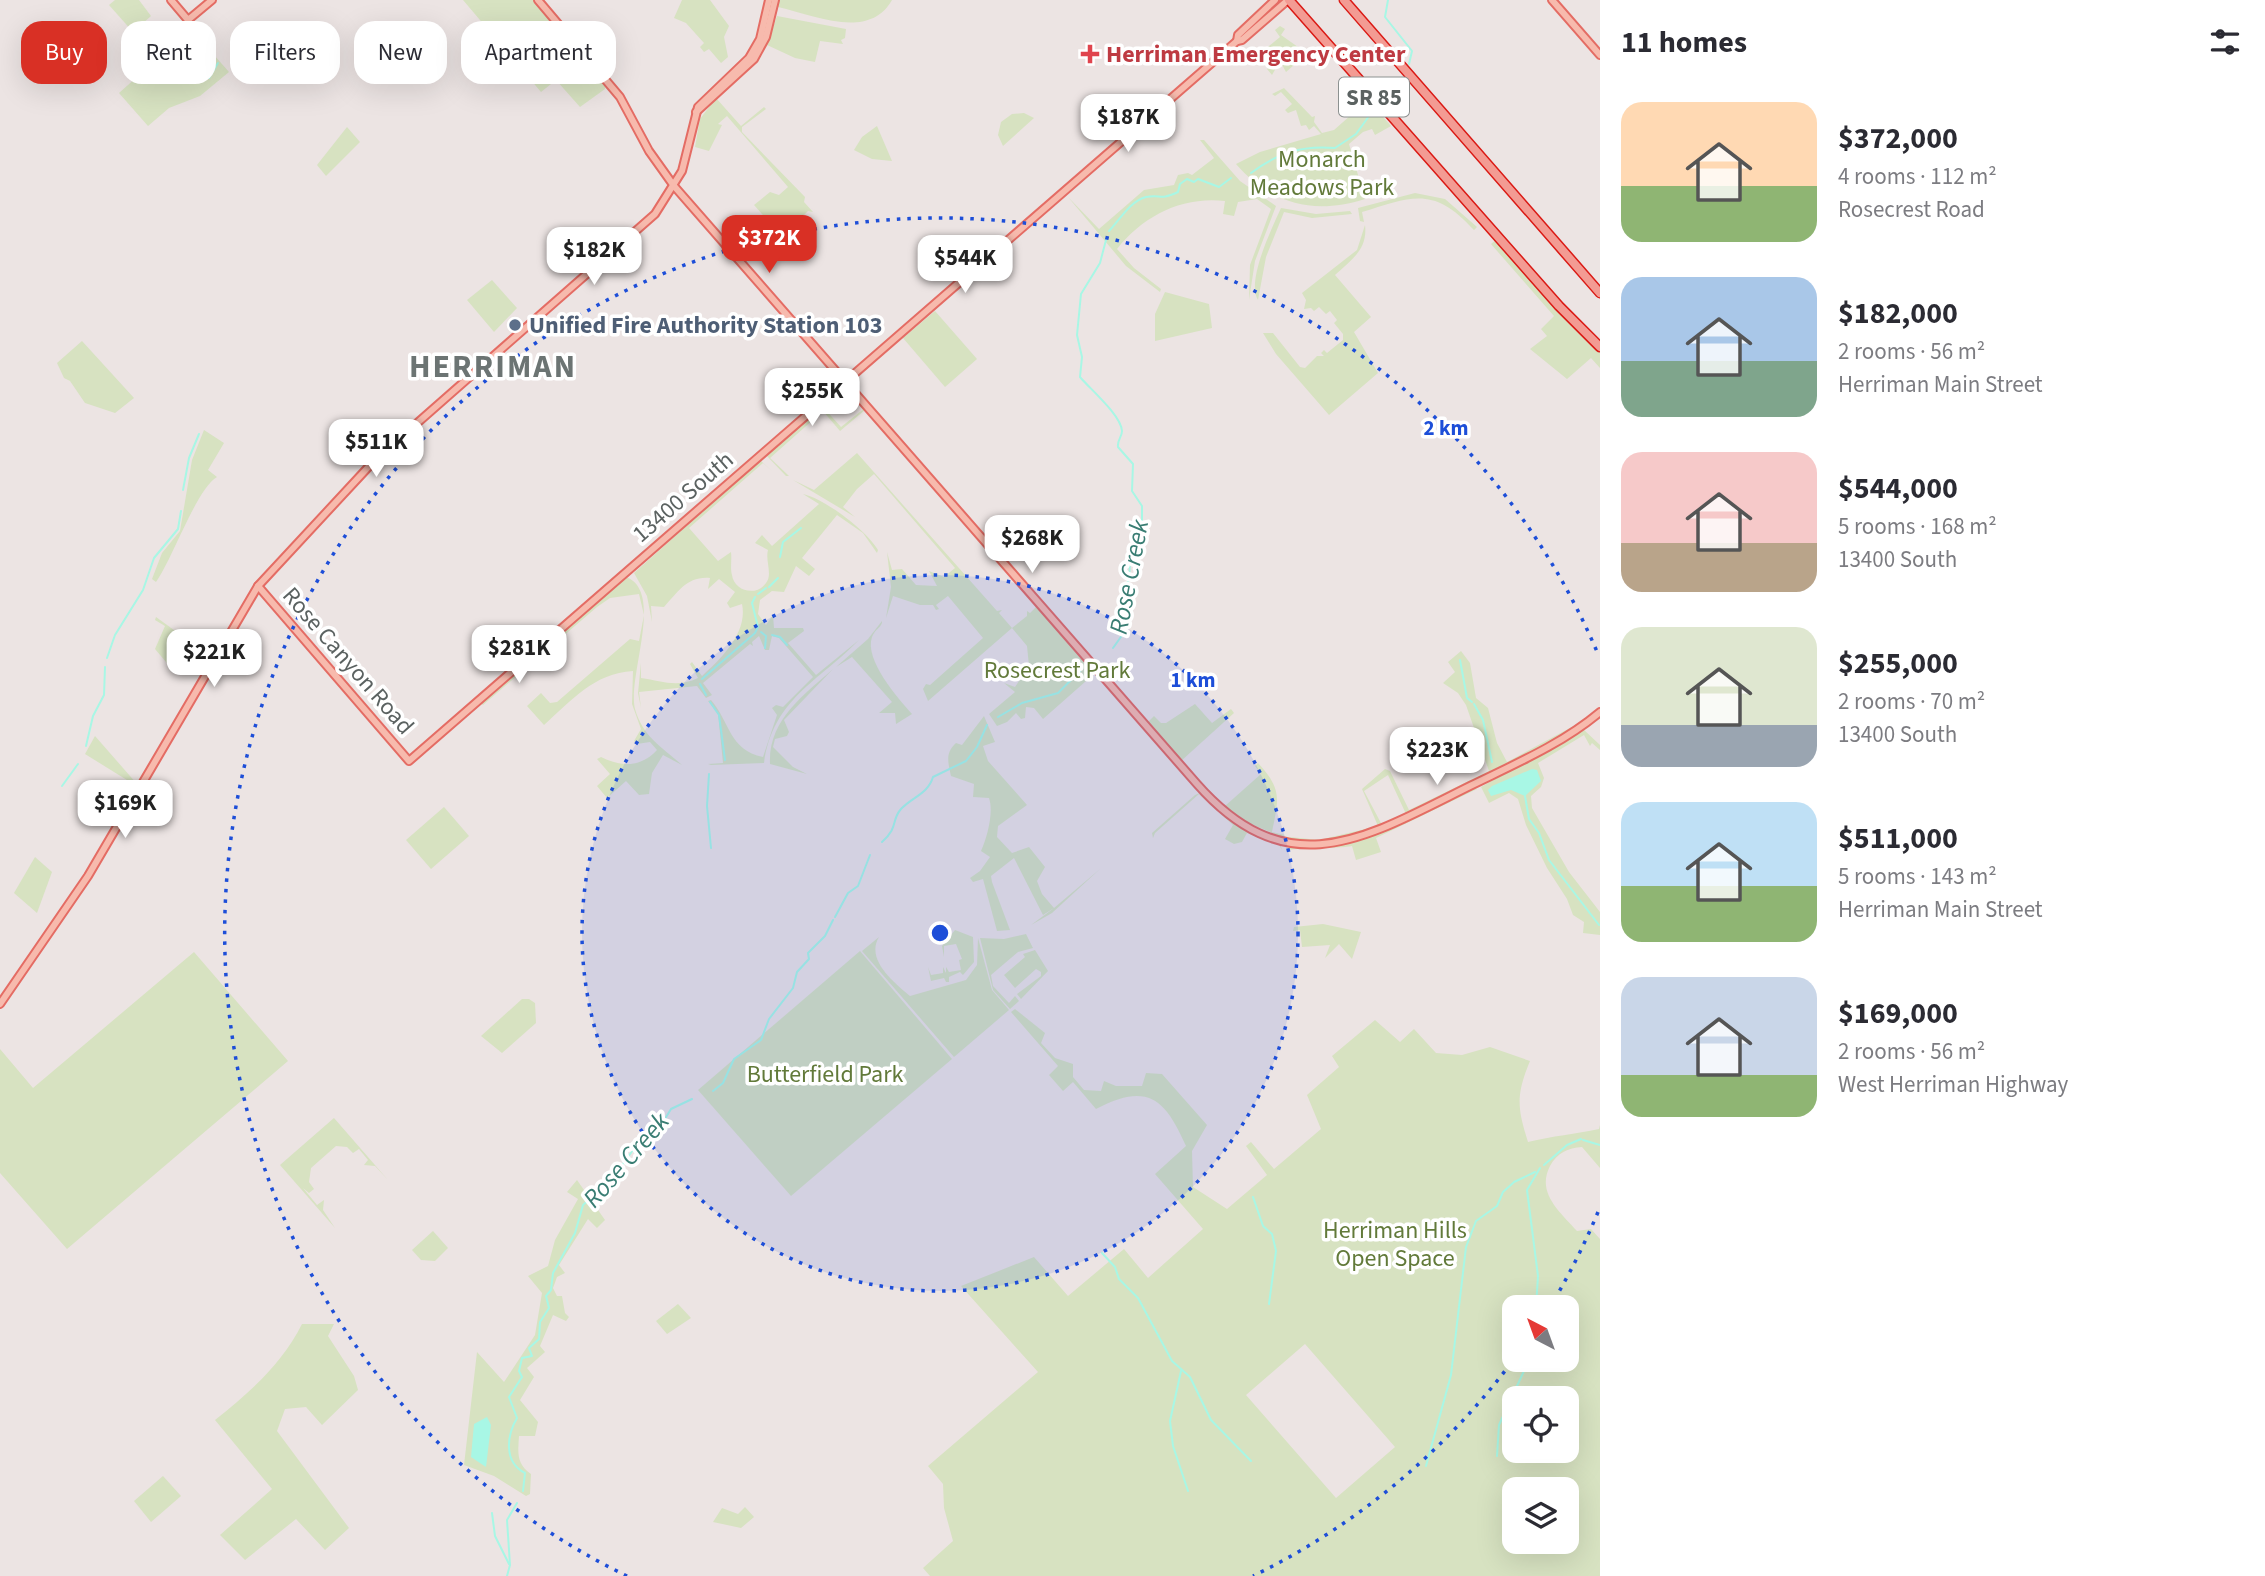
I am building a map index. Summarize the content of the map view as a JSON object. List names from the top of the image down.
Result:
{
  "streets": {
    "highway": ["SR 85"],
    "main road": ["13400 South", "Rose Canyon Road"]
  },
  "crossings": [
    ["SR 85", "13400 South"],
    ["13400 South", "Rose Canyon Road"]
  ],
  "districts": ["HERRIMAN"],
  "water": ["Rose Creek"],
  "parks": [
    "Monarch Meadows Park",
    "Rosecrest Park",
    "Butterfield Park",
    "Herriman Hills Open Space"
  ],
  "places": {
    "health": ["Herriman Emergency Center"],
    "other": ["Unified Fire Authority Station 103"]
  },
  "north": "top left",
  "page": {
    "heading": "11 homes",
    "chip": [
      "Buy",
      "Rent",
      "Filters",
      "New",
      "Apartment"
    ],
    "list": [
      {
        "name": "$372,000",
        "note": "4 rooms · 112 m² · Rosecrest Road"
      },
      {
        "name": "$182,000",
        "note": "2 rooms · 56 m² · Herriman Main Street"
      },
      {
        "name": "$544,000",
        "note": "5 rooms · 168 m² · 13400 South"
      },
      {
        "name": "$255,000",
        "note": "2 rooms · 70 m² · 13400 South"
      },
      {
        "name": "$511,000",
        "note": "5 rooms · 143 m² · Herriman Main Street"
      },
      {
        "name": "$169,000",
        "note": "2 rooms · 56 m² · West Herriman Highway"
      }
    ],
    "price": [
      "$187K",
      "$372K",
      "$182K",
      "$544K",
      "$255K",
      "$511K",
      "$268K",
      "$281K",
      "$221K",
      "$223K",
      "$169K"
    ]
  },
  "rings": ["2 km", "1 km"]
}
